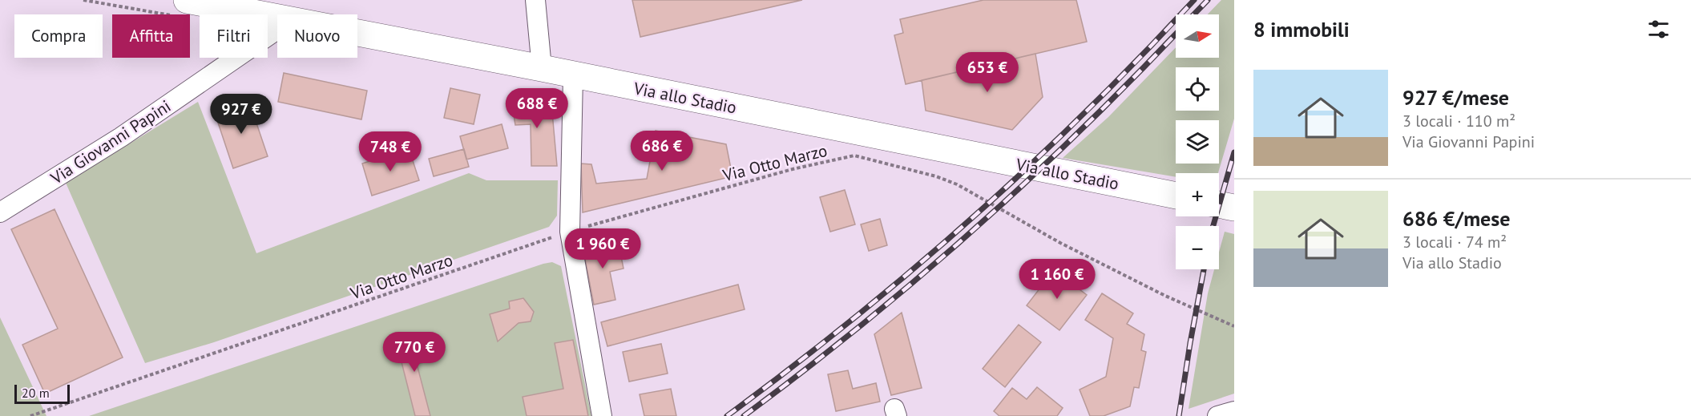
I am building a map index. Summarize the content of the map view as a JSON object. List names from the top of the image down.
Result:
{
  "streets": {
    "main road": ["Via allo Stadio"],
    "street": ["Via Giovanni Papini"],
    "path": ["Via Otto Marzo"]
  },
  "scale_bar": "20 m",
  "north": "right",
  "page": {
    "heading": "8 immobili",
    "map_buttons": ["+", "−"],
    "chip": [
      "Compra",
      "Affitta",
      "Filtri",
      "Nuovo"
    ],
    "price": [
      "653 €",
      "688 €",
      "927 €",
      "686 €",
      "748 €",
      "1 960 €",
      "1 160 €",
      "770 €"
    ],
    "list": [
      {
        "name": "927 €/mese",
        "note": "3 locali · 110 m² · Via Giovanni Papini"
      },
      {
        "name": "686 €/mese",
        "note": "3 locali · 74 m² · Via allo Stadio"
      }
    ],
    "scale": "20 m"
  }
}
